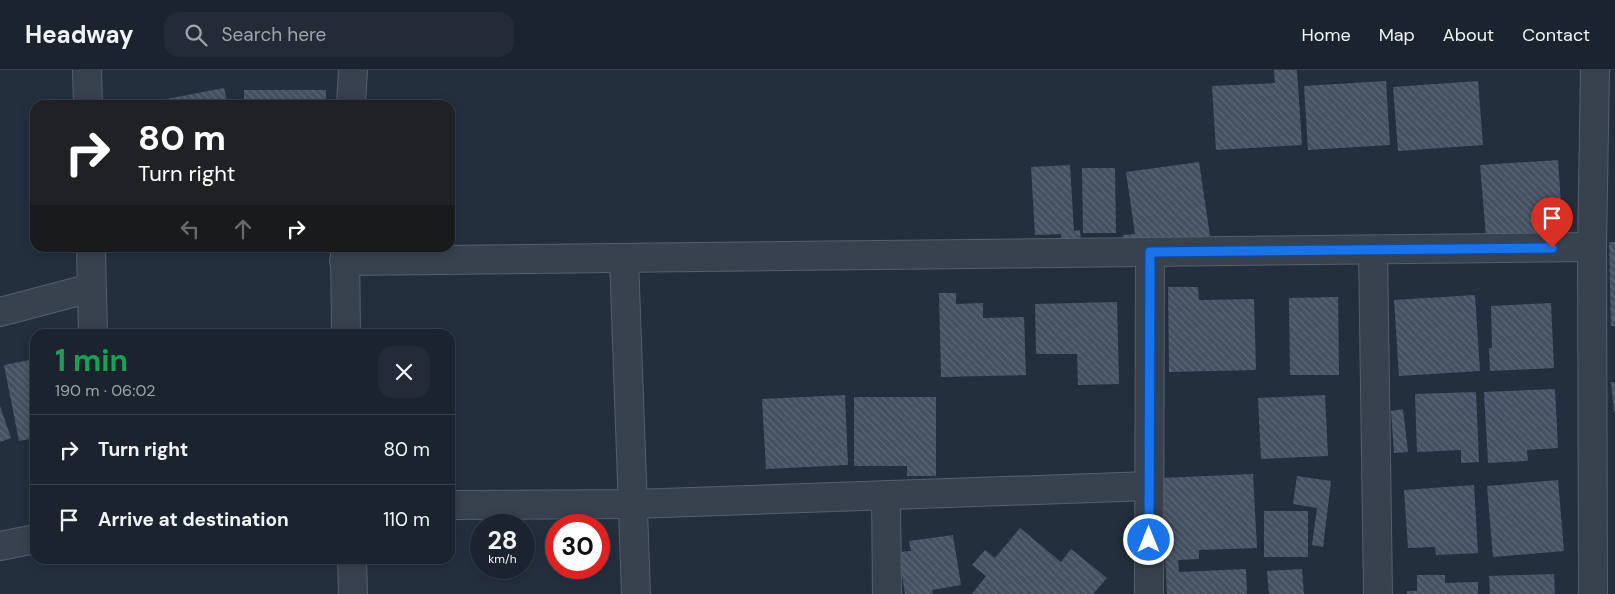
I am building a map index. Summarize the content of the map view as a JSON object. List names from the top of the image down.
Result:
{
  "page": {
    "header": "Headway",
    "search": "Search here",
    "nav": [
      "Home",
      "Map",
      "About",
      "Contact"
    ],
    "turn": ["80 m", "Turn right"],
    "heading": ["1 min", "190 m · 06:02"],
    "list": [
      {
        "name": "Turn right",
        "value": "80 m"
      },
      {
        "name": "Arrive at destination",
        "value": "110 m"
      }
    ],
    "speed": "28 km/h",
    "limit": "30"
  }
}
